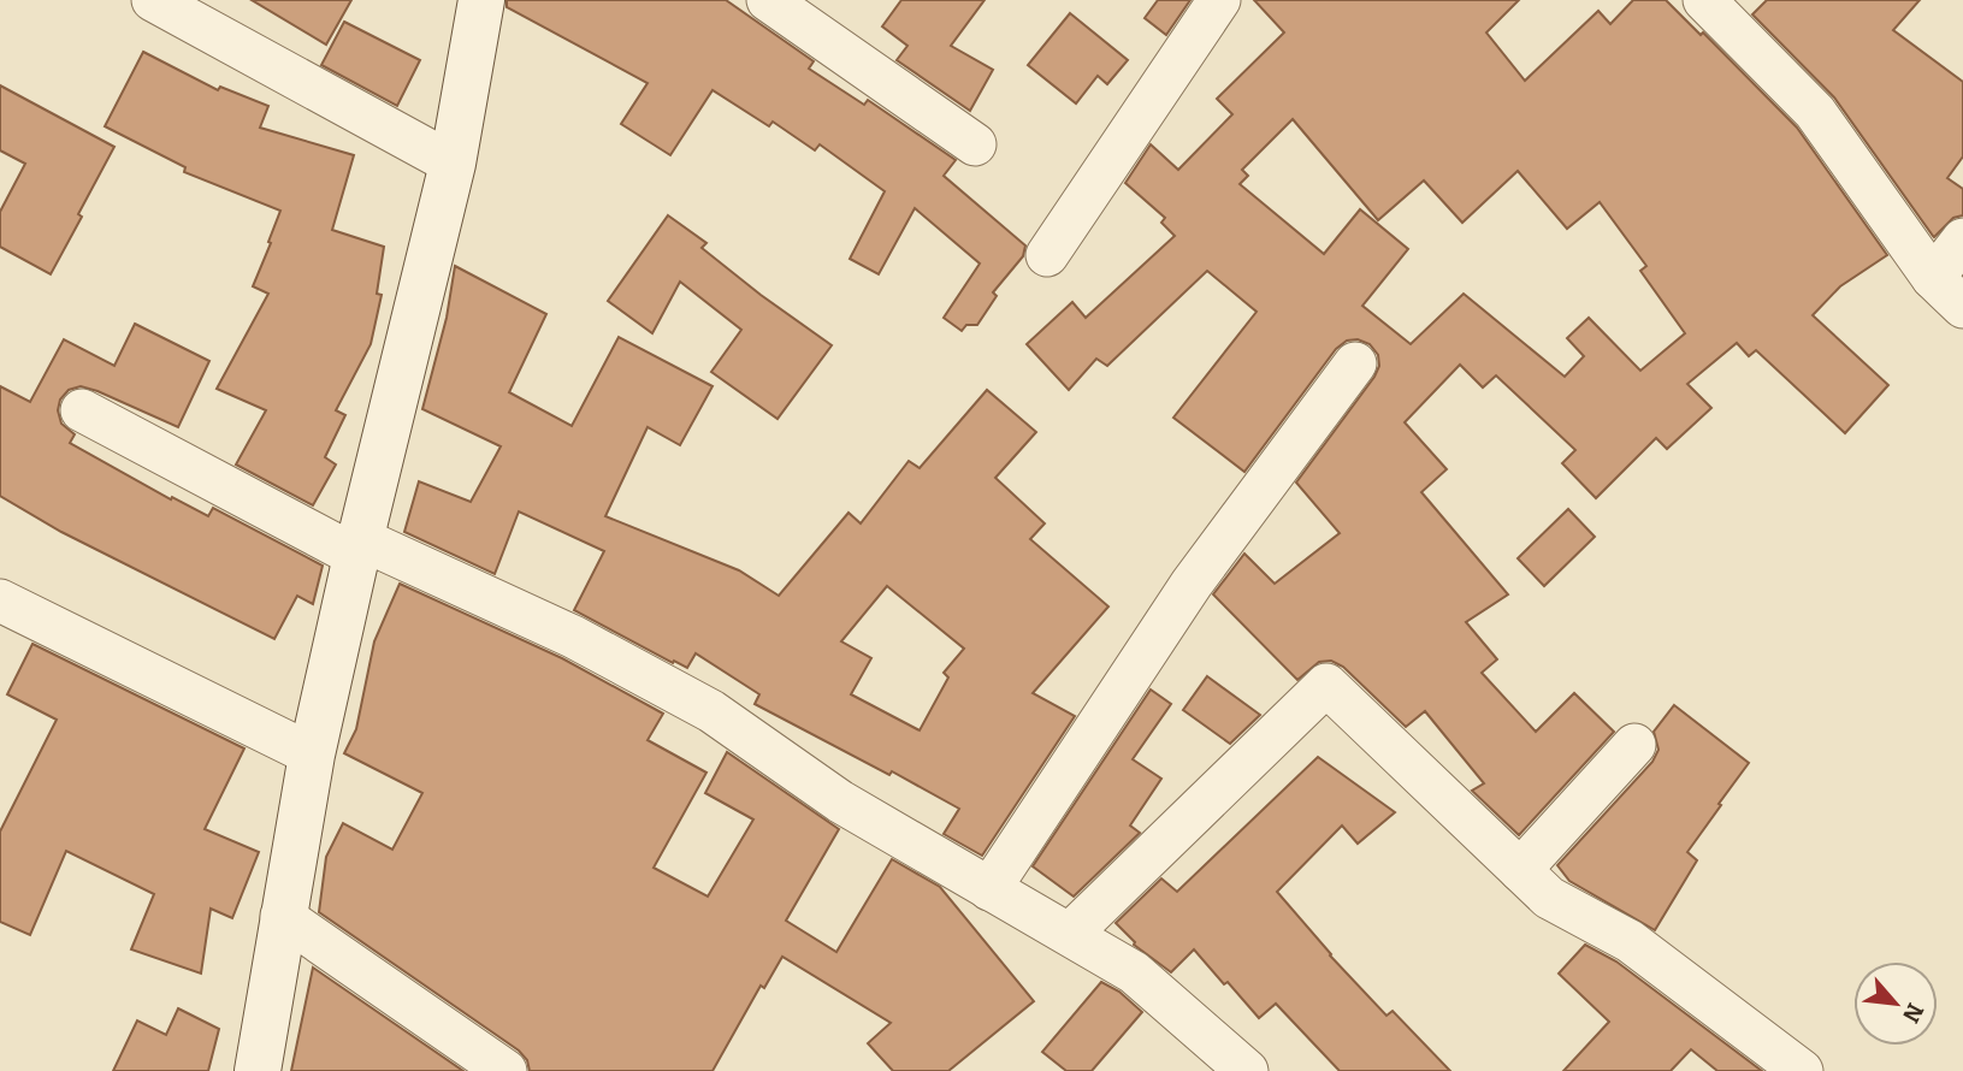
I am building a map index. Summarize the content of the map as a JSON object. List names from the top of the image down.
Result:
{
  "north": "bottom right"
}
